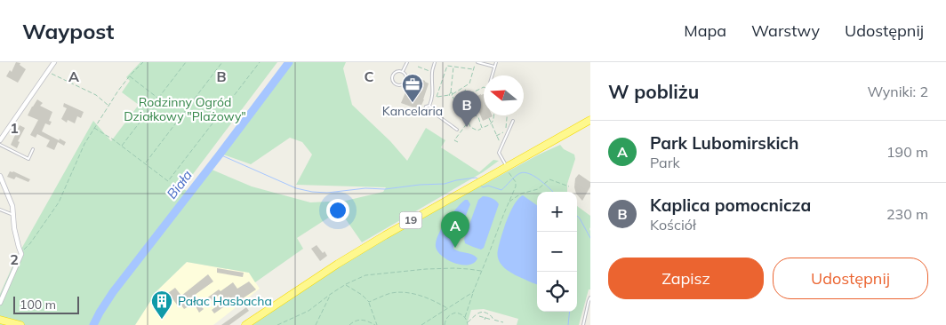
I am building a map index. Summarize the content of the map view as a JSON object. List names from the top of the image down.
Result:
{
  "streets": {
    "highway": ["19"]
  },
  "water": ["Biała"],
  "parks": ["Rodzinny Ogród Działkowy \"Plażowy\""],
  "places": {
    "office": ["Kancelaria"],
    "building": ["Pałac Hasbacha"]
  },
  "scale_bar": "100 m",
  "north": "left",
  "page": {
    "header": "Waypost",
    "nav": ["Mapa", "Warstwy", "Udostępnij"],
    "heading": ["W pobliżu", "Wyniki: 2"],
    "pins": ["B", "A"],
    "list": [
      {
        "mark": "A",
        "name": "Park Lubomirskich",
        "note": "Park",
        "value": "190 m"
      },
      {
        "mark": "B",
        "name": "Kaplica pomocnicza",
        "note": "Kościół",
        "value": "230 m"
      }
    ],
    "map_buttons": ["+", "−"],
    "buttons": ["Zapisz", "Udostępnij"],
    "scale": "100 m"
  },
  "grid": {
    "columns": ["A", "B", "C"],
    "rows": ["1", "2"]
  }
}
